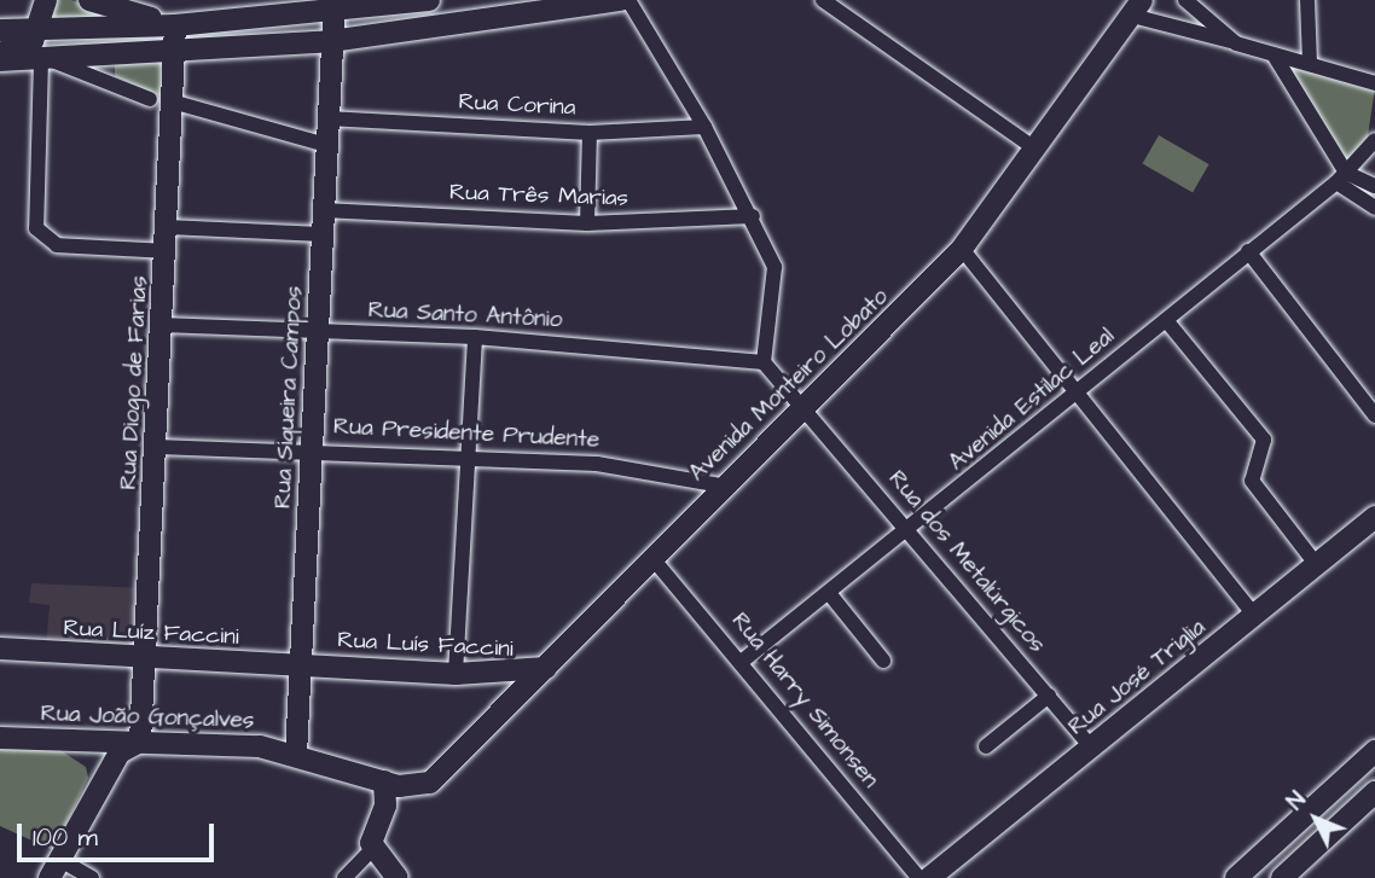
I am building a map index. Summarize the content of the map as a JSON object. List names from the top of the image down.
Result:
{
  "streets": {
    "main road": [
      "Rua Diogo de Farias",
      "Avenida Monteiro Lobato",
      "Rua Siqueira Campos",
      "Rua Luíz Faccini",
      "Rua Luís Faccini",
      "Rua José Triglia",
      "Rua João Gonçalves"
    ],
    "street": [
      "Rua Corina",
      "Rua Três Marias",
      "Rua Santo Antônio",
      "Avenida Estilac Leal",
      "Rua Presidente Prudente",
      "Rua dos Metalúrgicos",
      "Rua Harry Simonsen"
    ]
  },
  "crossings": [
    ["Rua Corina", "Rua Siqueira Campos"],
    ["Rua Três Marias", "Rua Siqueira Campos"],
    ["Rua Santo Antônio", "Rua Diogo de Farias"],
    ["Rua Santo Antônio", "Rua Siqueira Campos"],
    ["Rua Santo Antônio", "Rua dos Metalúrgicos"],
    ["Rua Diogo de Farias", "Rua Presidente Prudente"],
    ["Rua Diogo de Farias", "Rua Luíz Faccini"],
    ["Rua Diogo de Farias", "Rua João Gonçalves"],
    ["Avenida Monteiro Lobato", "Rua Presidente Prudente"],
    ["Avenida Monteiro Lobato", "Rua dos Metalúrgicos"],
    ["Avenida Monteiro Lobato", "Rua Luís Faccini"],
    ["Avenida Monteiro Lobato", "Rua Harry Simonsen"],
    ["Avenida Monteiro Lobato", "Rua João Gonçalves"],
    ["Rua Siqueira Campos", "Rua Presidente Prudente"],
    ["Rua Siqueira Campos", "Rua Luíz Faccini"],
    ["Rua Siqueira Campos", "Rua Luís Faccini"],
    ["Rua Siqueira Campos", "Rua João Gonçalves"],
    ["Avenida Estilac Leal", "Rua dos Metalúrgicos"],
    ["Avenida Estilac Leal", "Rua Harry Simonsen"],
    ["Rua dos Metalúrgicos", "Rua José Triglia"],
    ["Rua Luíz Faccini", "Rua Luís Faccini"]
  ],
  "scale_bar": "100 m",
  "north": "top left"
}
